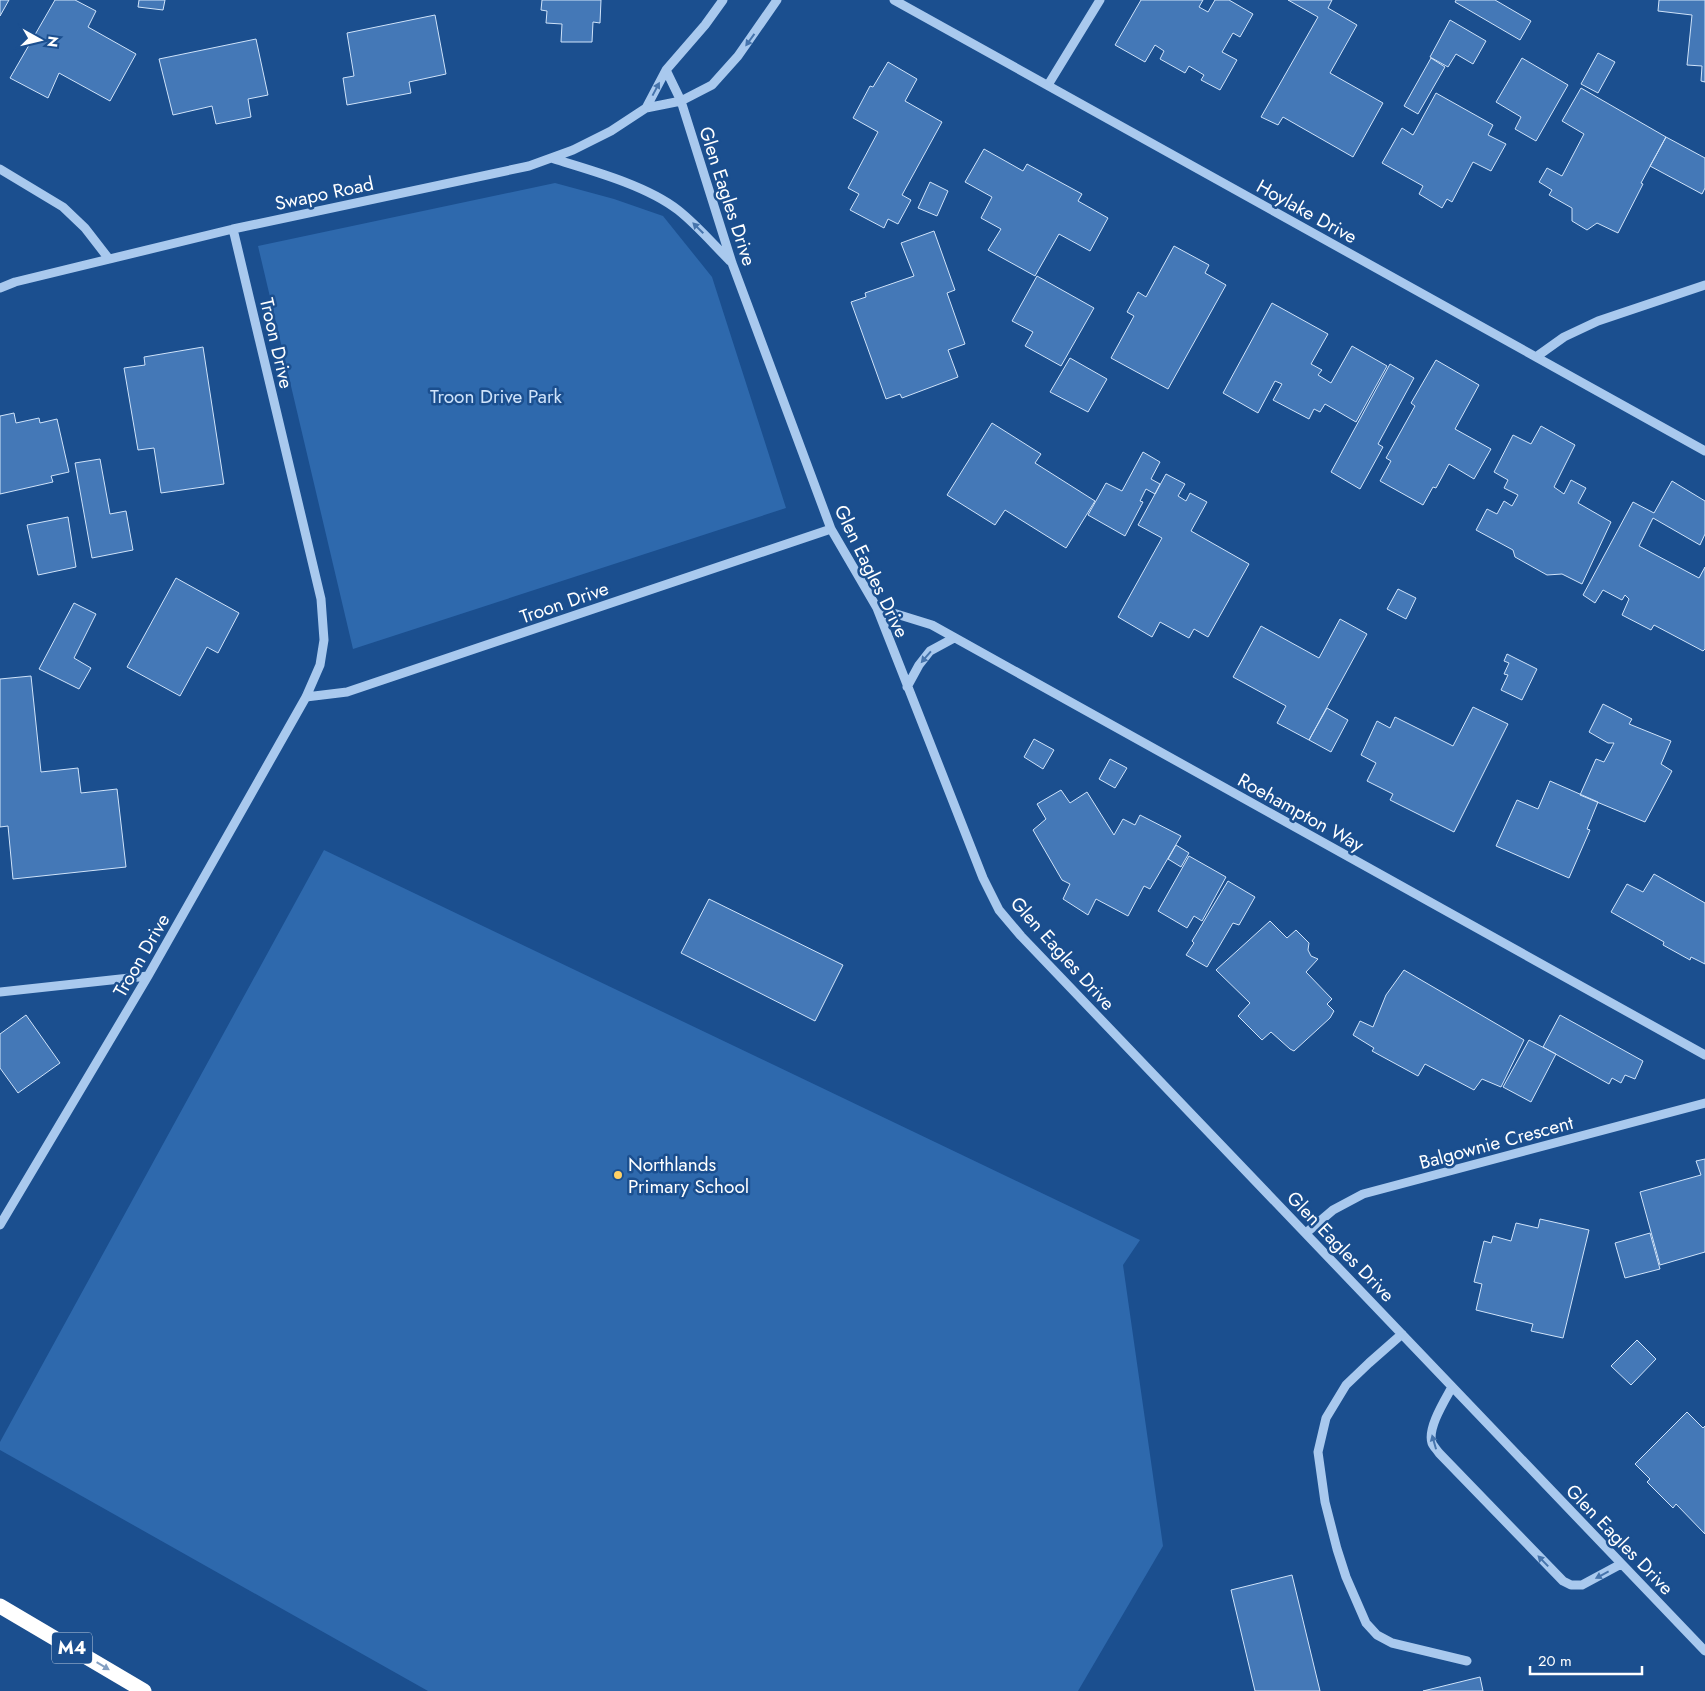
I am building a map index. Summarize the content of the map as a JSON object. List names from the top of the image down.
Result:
{
  "streets": {
    "highway": ["M4"],
    "street": [
      "Swapo Road",
      "Glen Eagles Drive",
      "Hoylake Drive",
      "Troon Drive",
      "Roehampton Way",
      "Balgownie Crescent"
    ]
  },
  "crossings": [
    ["Swapo Road", "Glen Eagles Drive"],
    ["Swapo Road", "Troon Drive"],
    ["Glen Eagles Drive", "Troon Drive"],
    ["Glen Eagles Drive", "Roehampton Way"],
    ["Glen Eagles Drive", "Balgownie Crescent"]
  ],
  "parks": ["Troon Drive Park"],
  "places": ["Northlands Primary School"],
  "scale_bar": "20 m",
  "north": "right"
}
